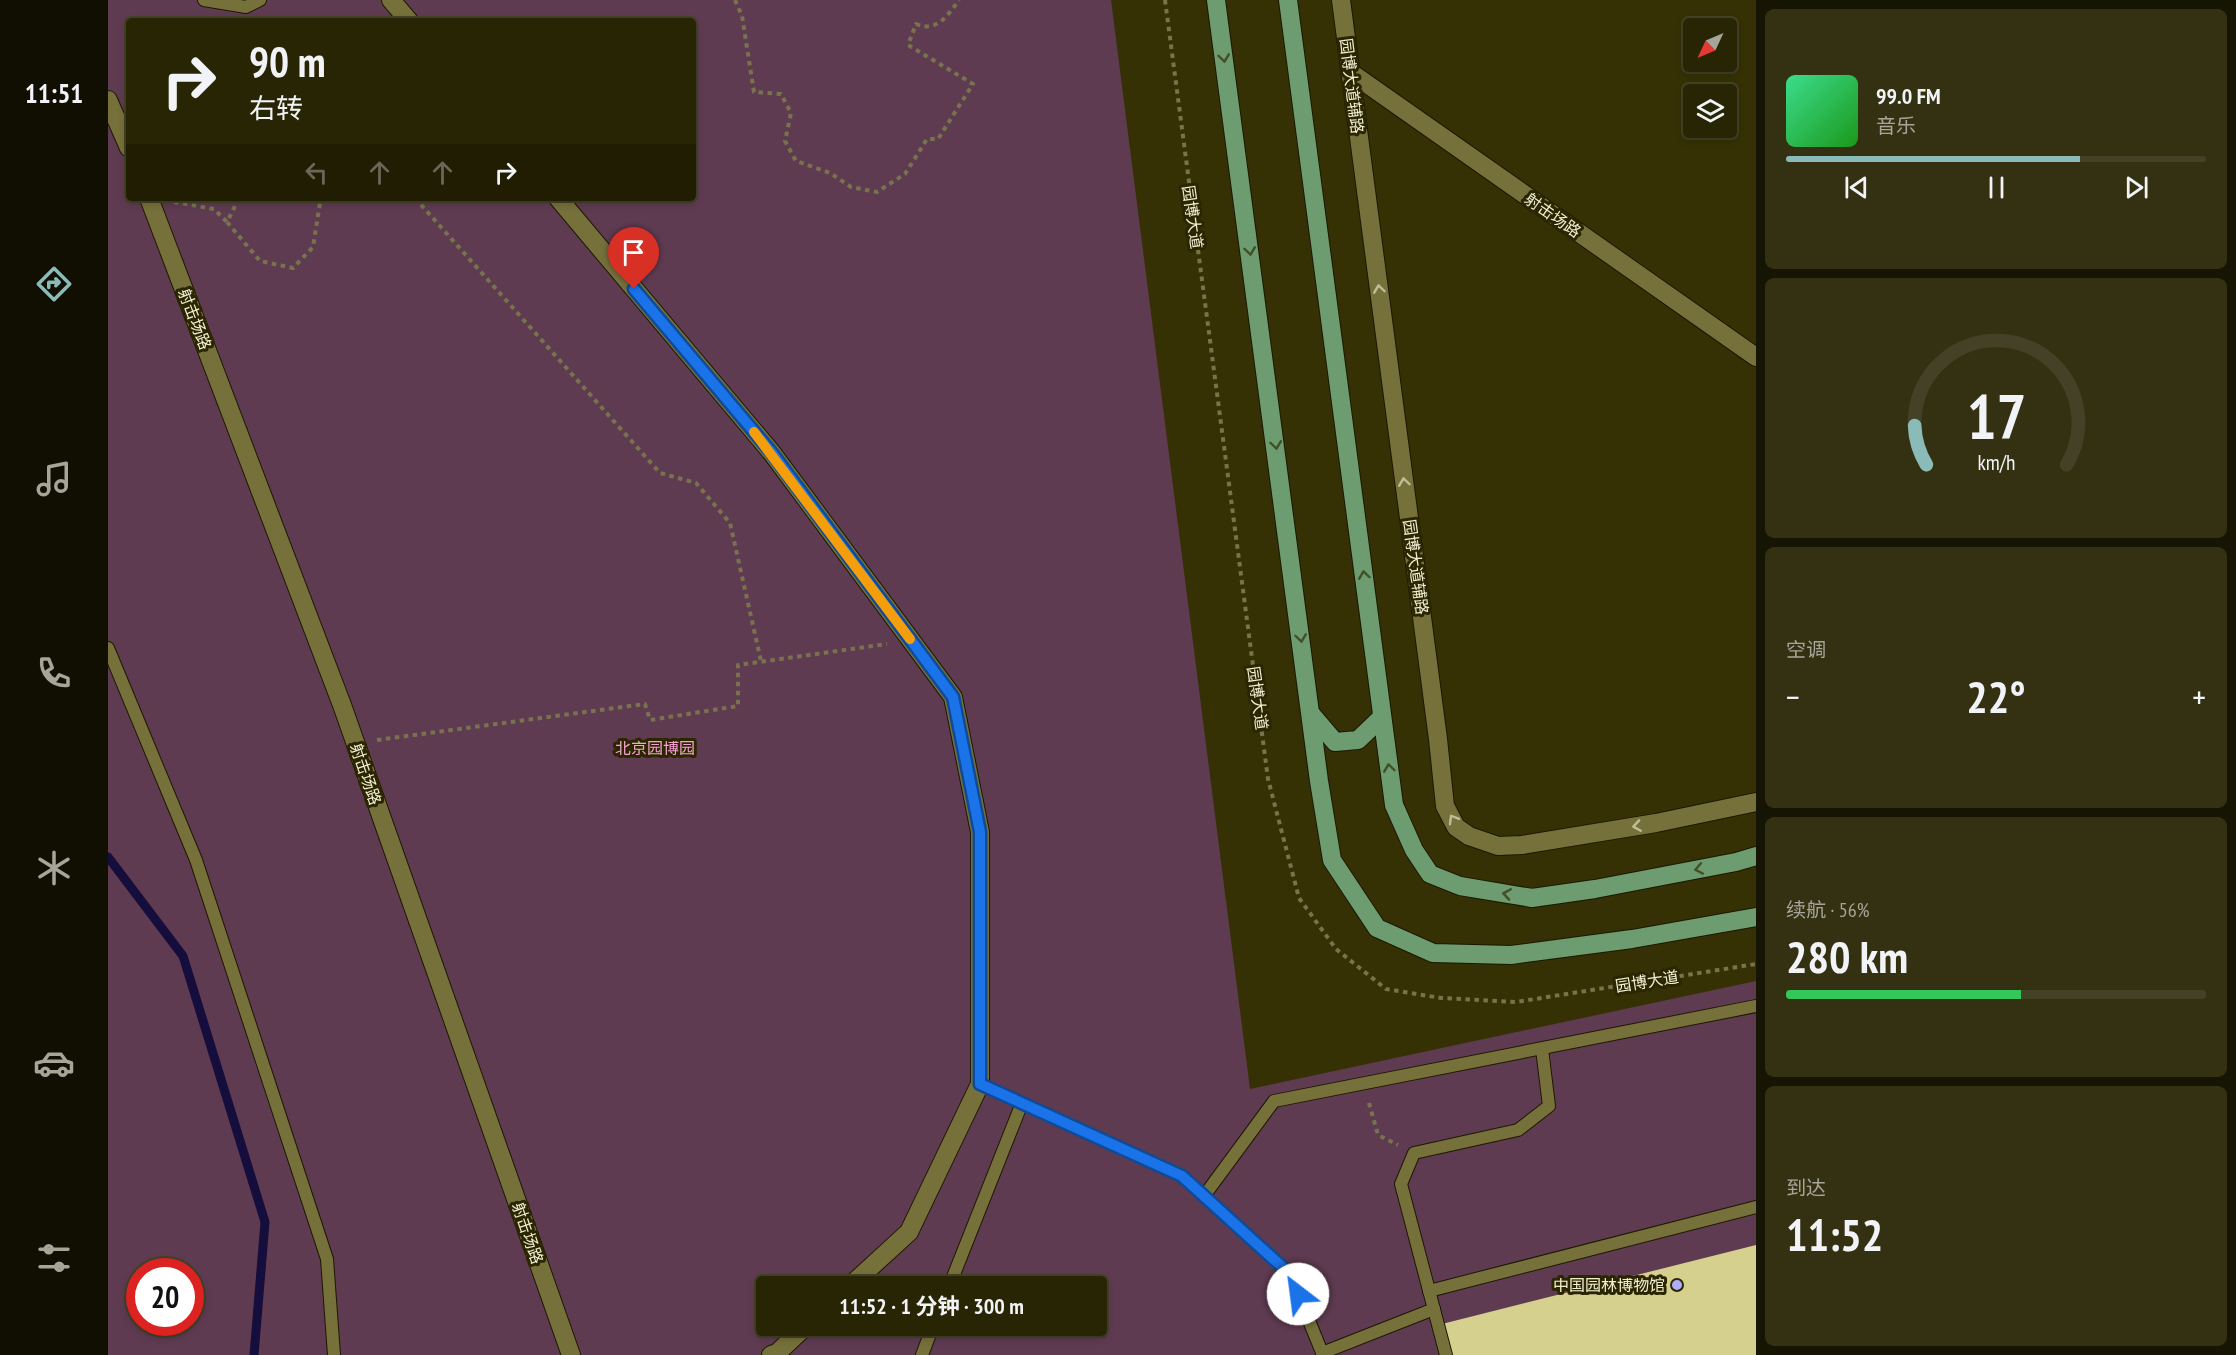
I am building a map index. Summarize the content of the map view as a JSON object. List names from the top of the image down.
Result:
{
  "streets": {
    "street": ["园博大道辅路", "射击场路"],
    "path": ["园博大道"]
  },
  "crossings": [
    ["园博大道辅路", "射击场路"]
  ],
  "parks": ["北京园博园"],
  "places": ["中国园林博物馆"],
  "north": "bottom left",
  "page": {
    "tabs": "11:51",
    "turn": ["90 m", "右转"],
    "song": ["99.0 FM", "音乐"],
    "tile": [
      "空调",
      ["续航 · 56%", "280 km"],
      ["到达", "11:52"]
    ],
    "heat": ["−", "22°", "+"],
    "limit": "20",
    "trip": "11:52 · 1 分钟 · 300 m",
    "gauge": ["17", "km/h"]
  }
}
